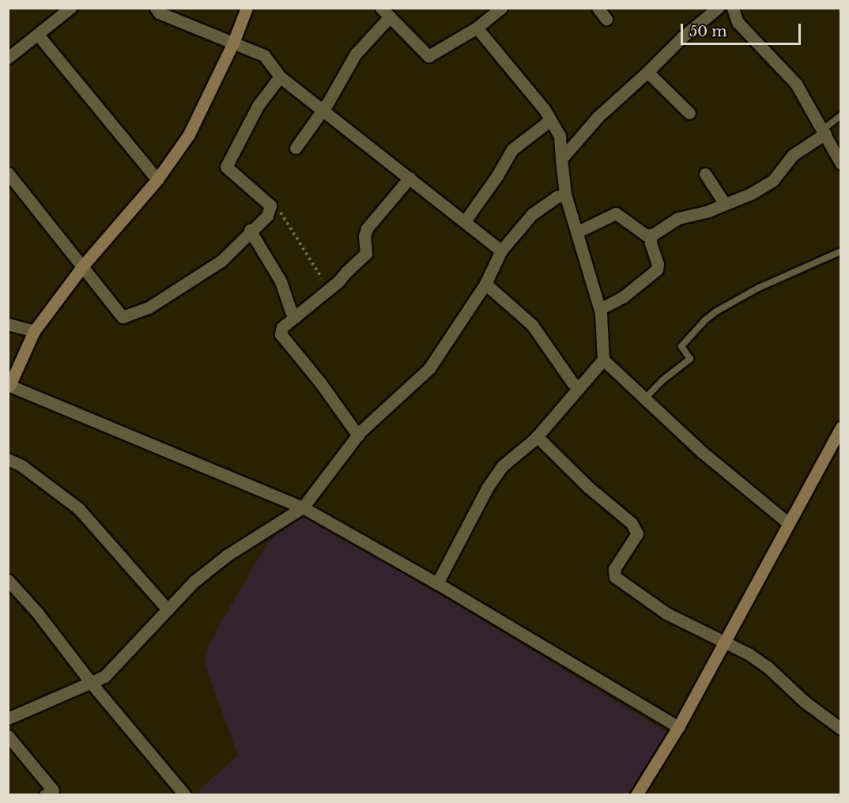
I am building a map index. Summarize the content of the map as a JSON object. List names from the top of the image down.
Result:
{
  "scale_bar": "50 m"
}
